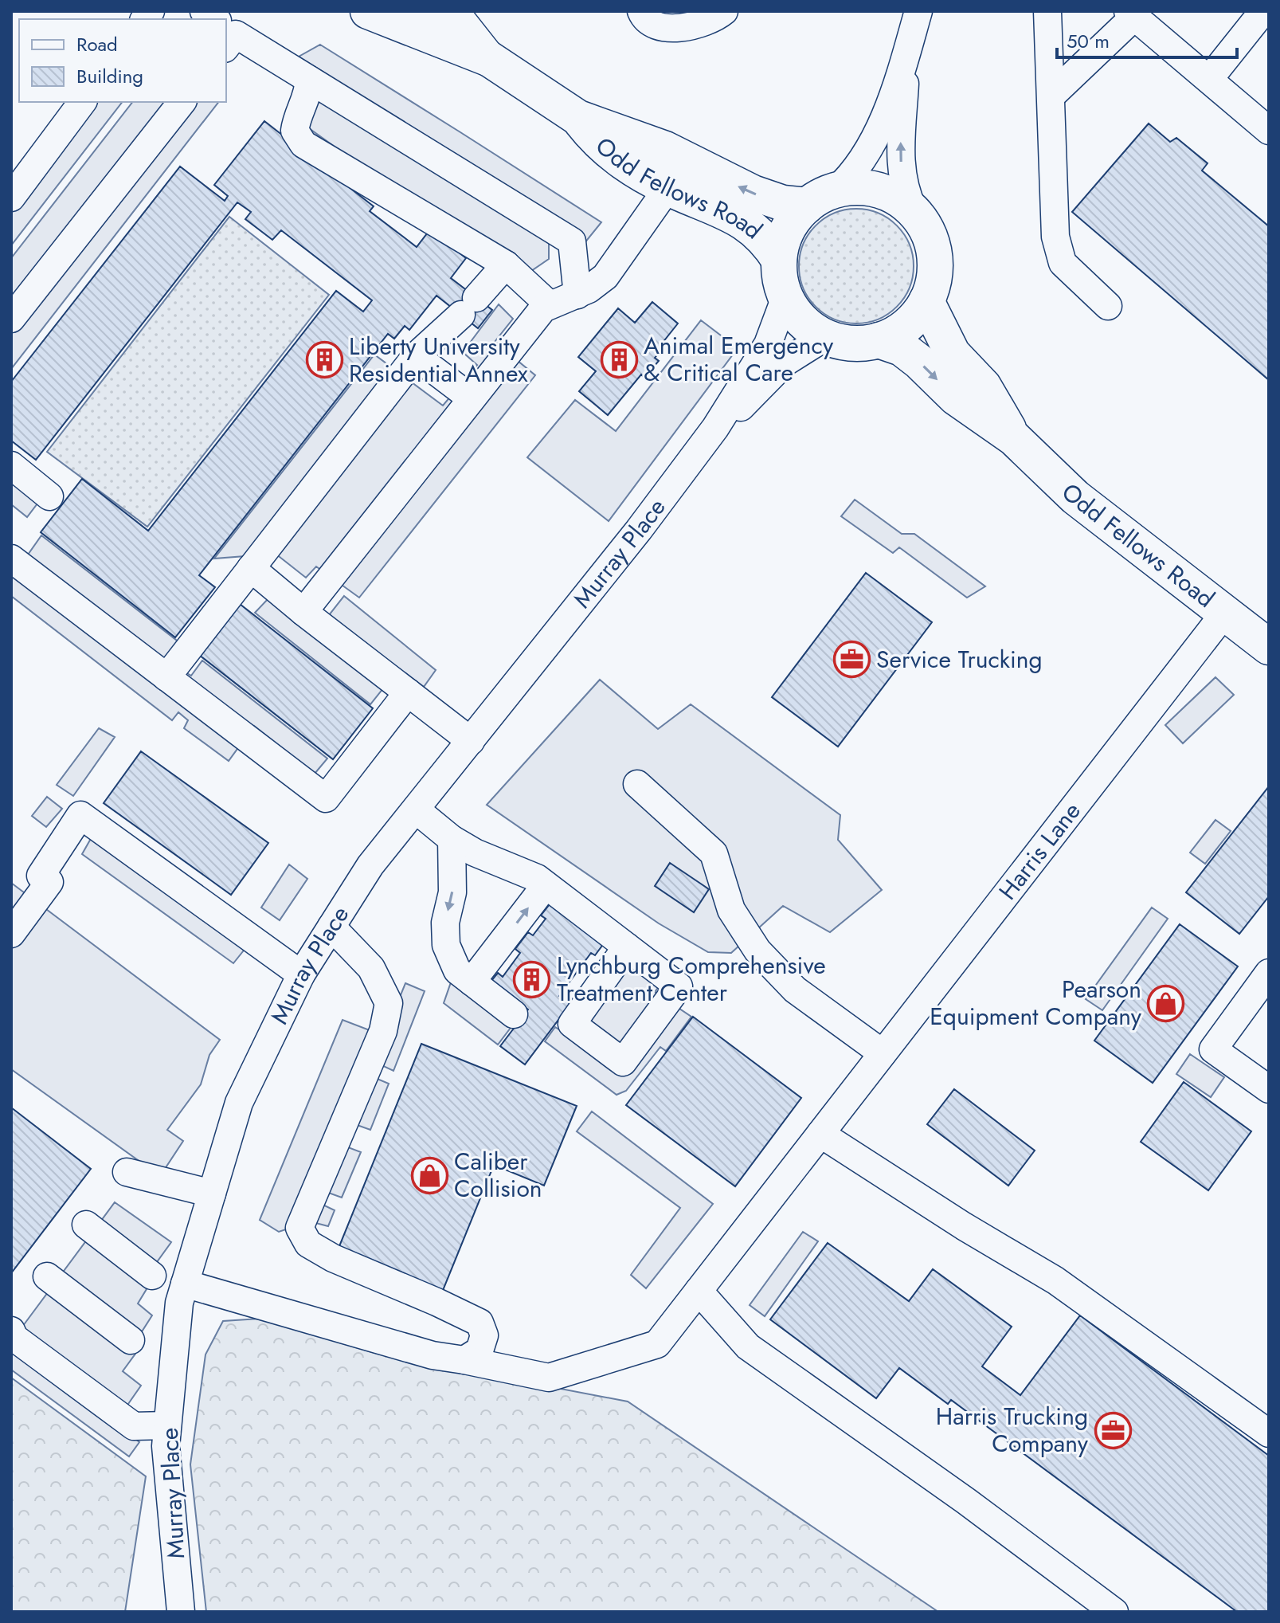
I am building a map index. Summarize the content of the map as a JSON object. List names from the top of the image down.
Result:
{
  "streets": {
    "main road": ["Odd Fellows Road"],
    "street": ["Murray Place", "Harris Lane"]
  },
  "crossings": [
    ["Odd Fellows Road", "Murray Place"],
    ["Odd Fellows Road", "Harris Lane"],
    ["Murray Place", "Harris Lane"]
  ],
  "places": {
    "building": ["Animal Emergency & Critical Care", "Liberty University Residential Annex", "Lynchburg Comprehensive Treatment Center"],
    "office": ["Service Trucking", "Harris Trucking Company"],
    "shop": ["Pearson Equipment Company", "Caliber Collision"]
  },
  "legend": ["Road", "Building"],
  "scale_bar": "50 m"
}
